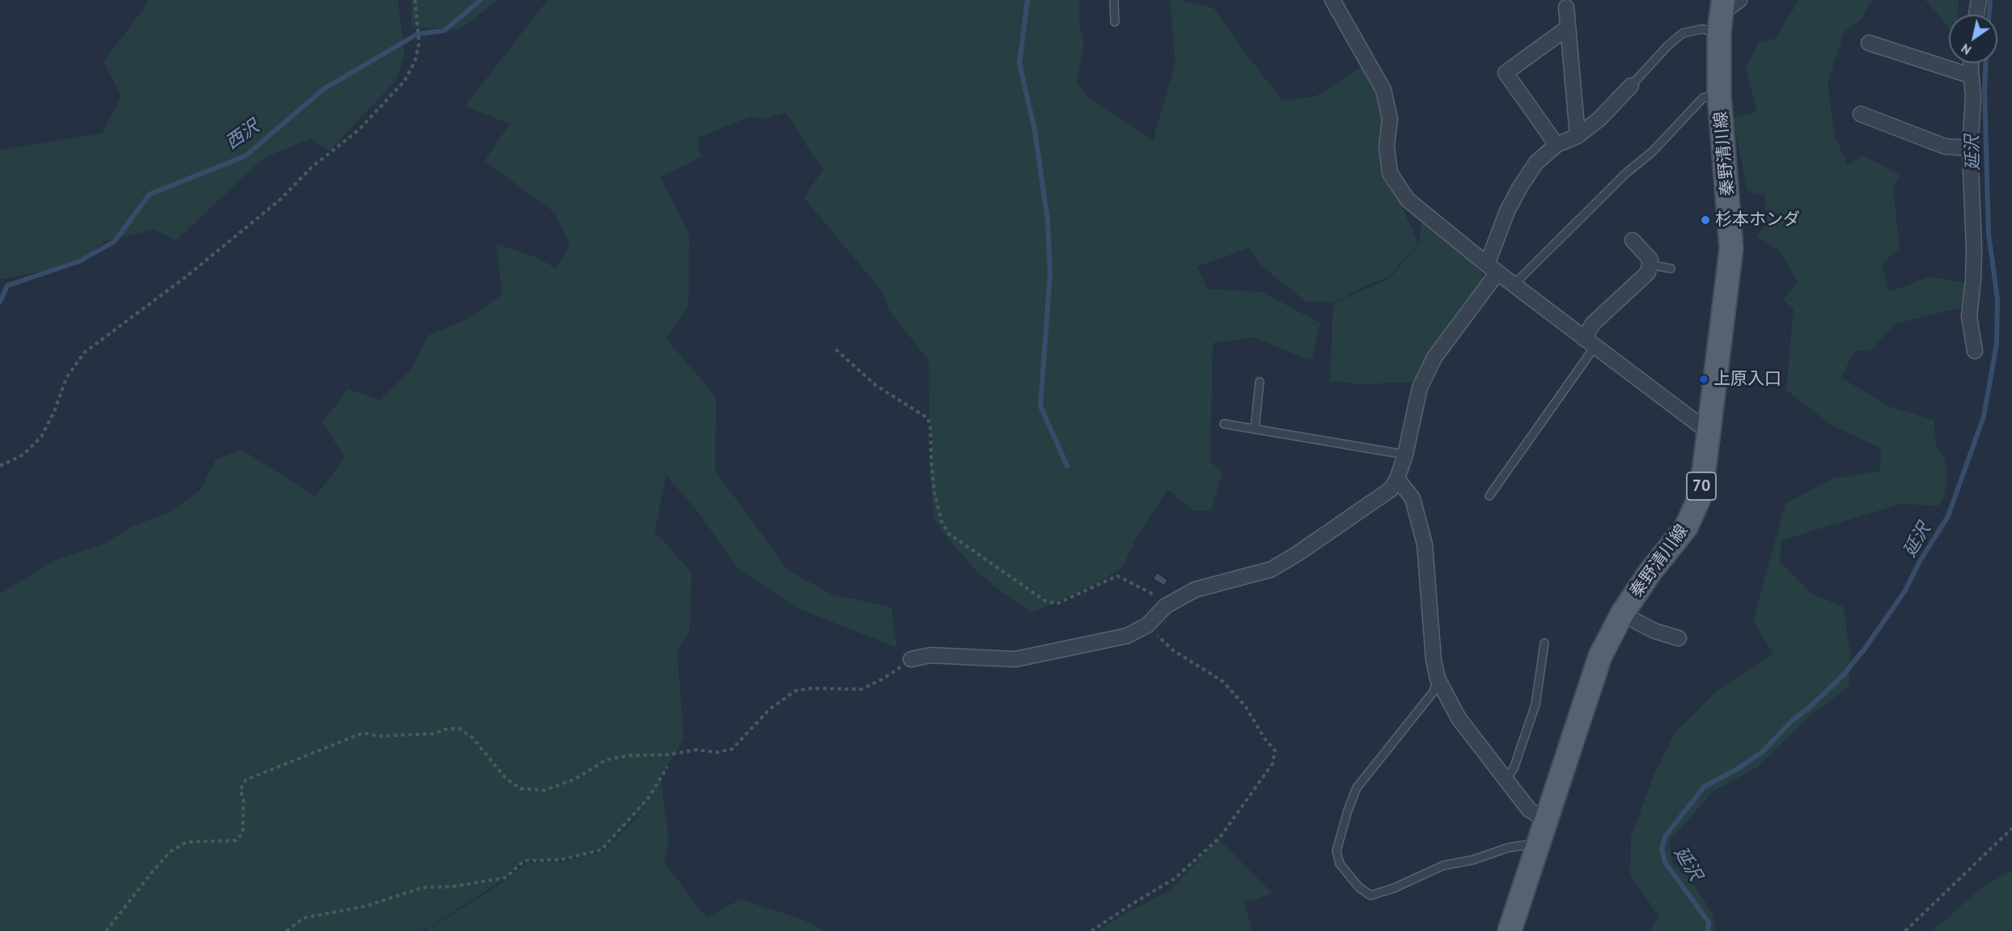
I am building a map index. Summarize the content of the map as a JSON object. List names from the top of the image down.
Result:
{
  "streets": {
    "main road": ["秦野清川線", "70"]
  },
  "water": ["西沢", "延沢"],
  "places": ["杉本ホンダ", "上原入口"],
  "north": "bottom left"
}
